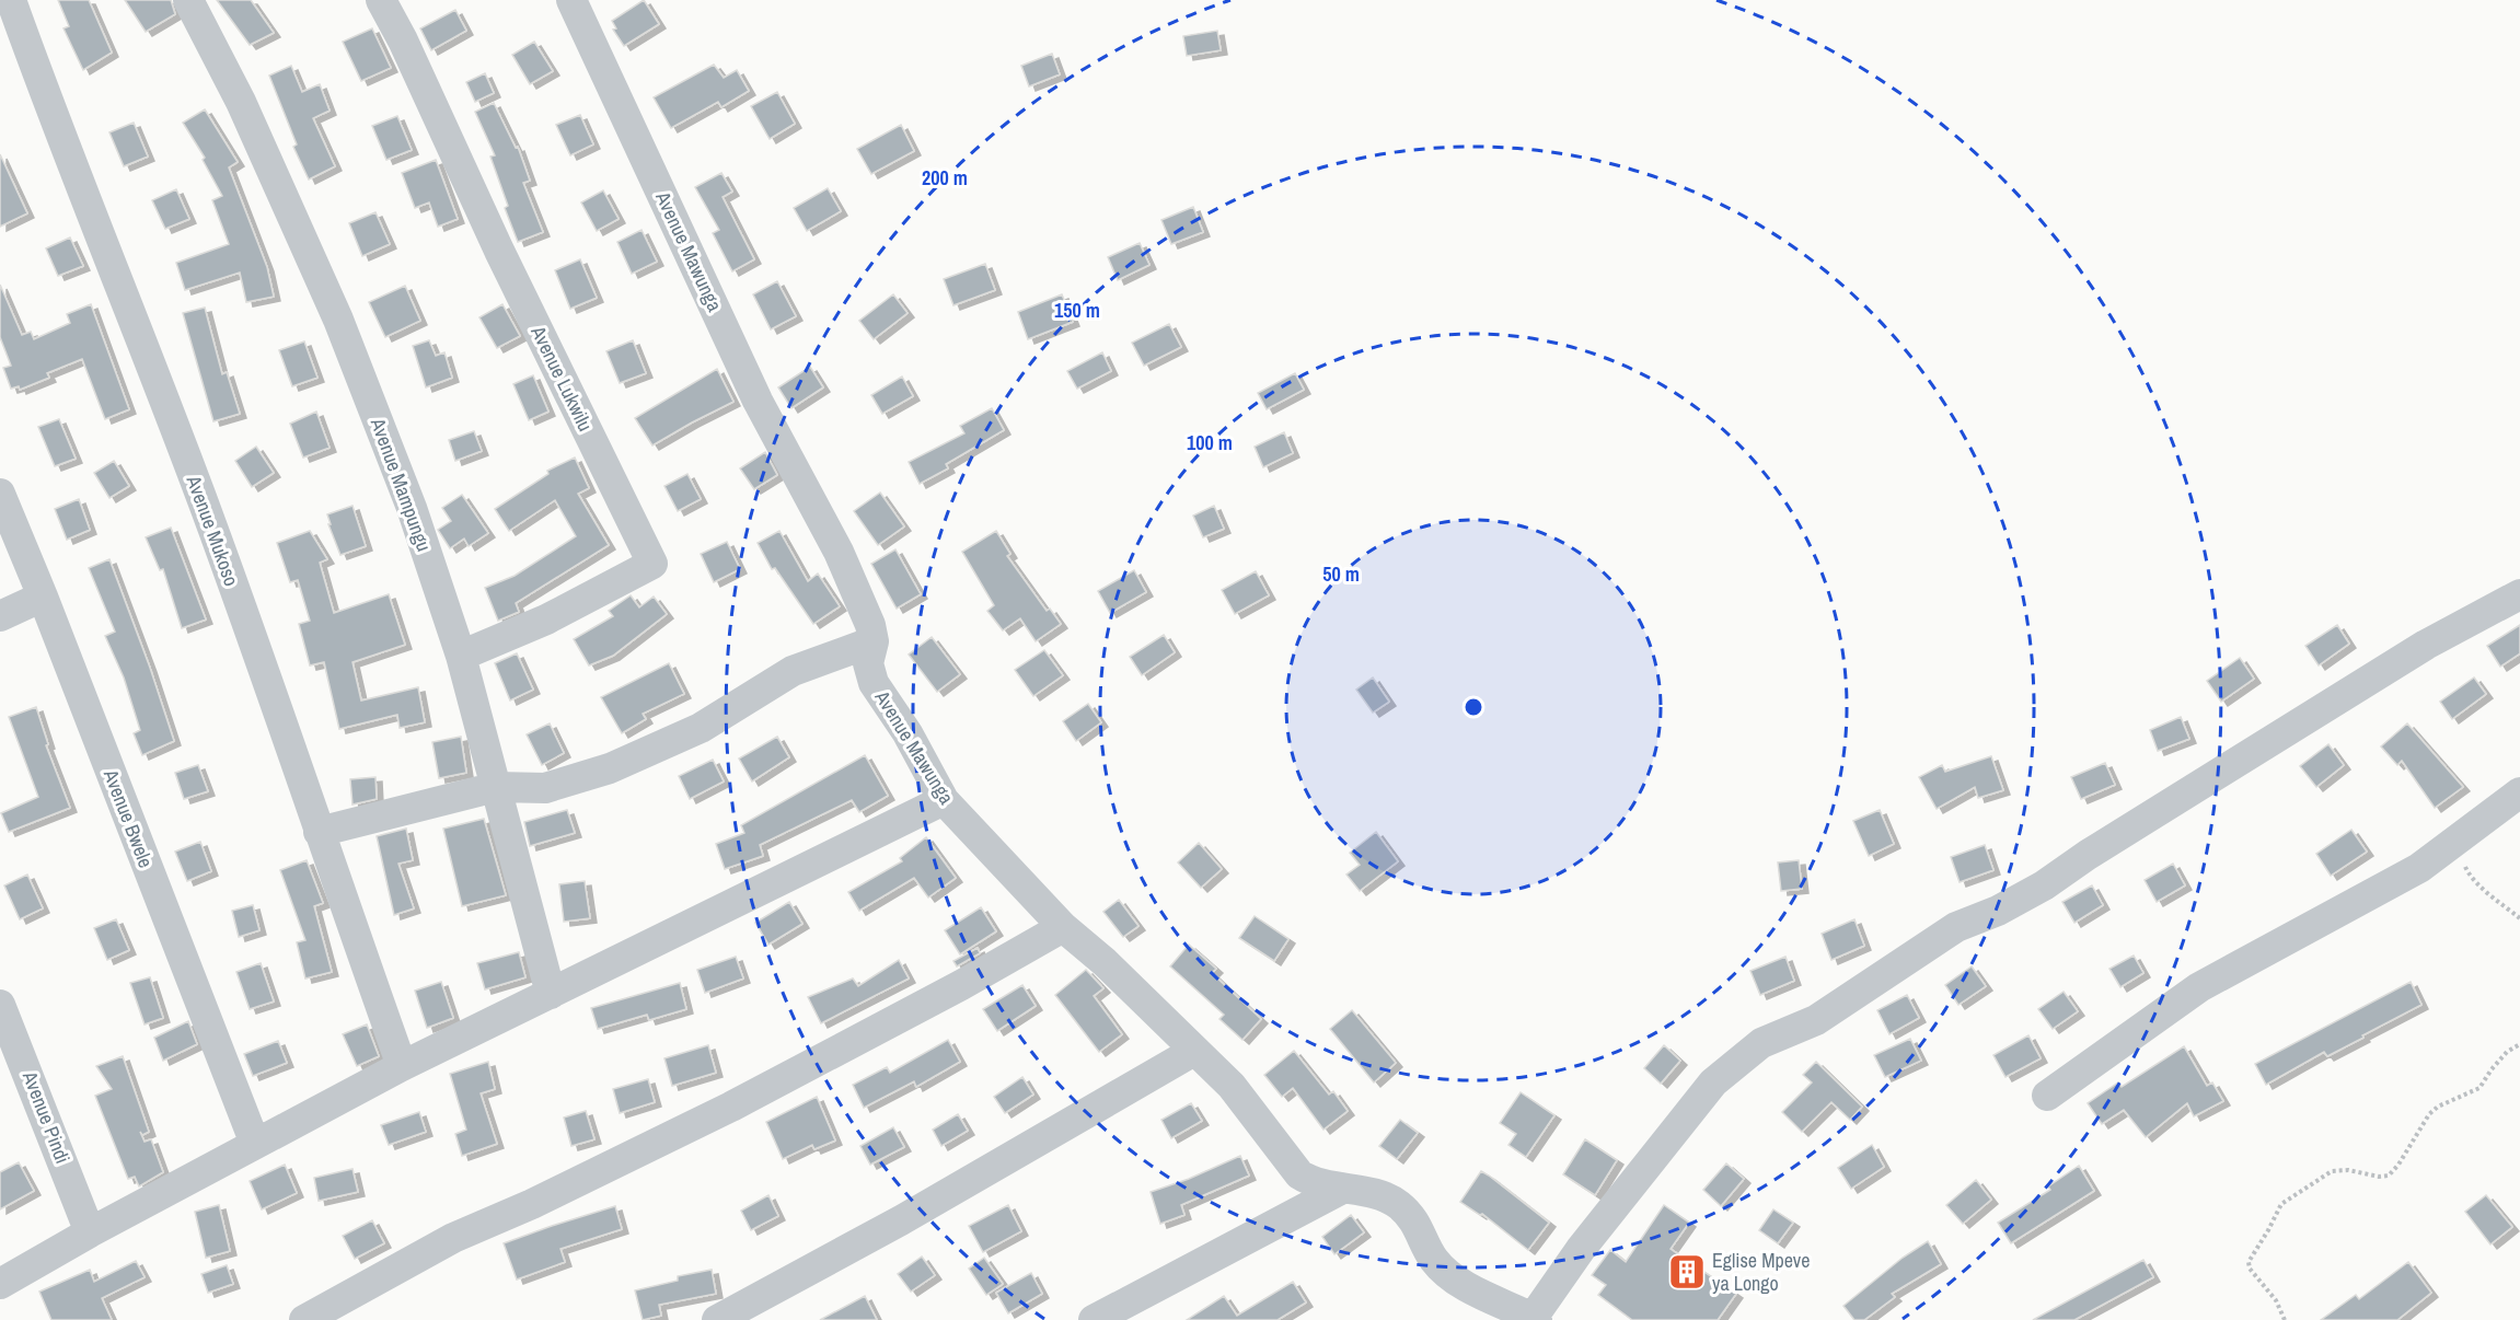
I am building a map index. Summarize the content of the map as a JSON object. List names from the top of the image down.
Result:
{
  "streets": {
    "street": [
      "Avenue Mawunga",
      "Avenue Lukwilu",
      "Avenue Mampungu",
      "Avenue Mukoso",
      "Avenue Bwele",
      "Avenue Pindi"
    ]
  },
  "crossings": [
    ["Avenue Lukwilu", "Avenue Mampungu"]
  ],
  "places": {
    "building": ["Eglise Mpeve ya Longo"]
  },
  "rings": [
    "200 m",
    "150 m",
    "100 m",
    "50 m"
  ]
}
